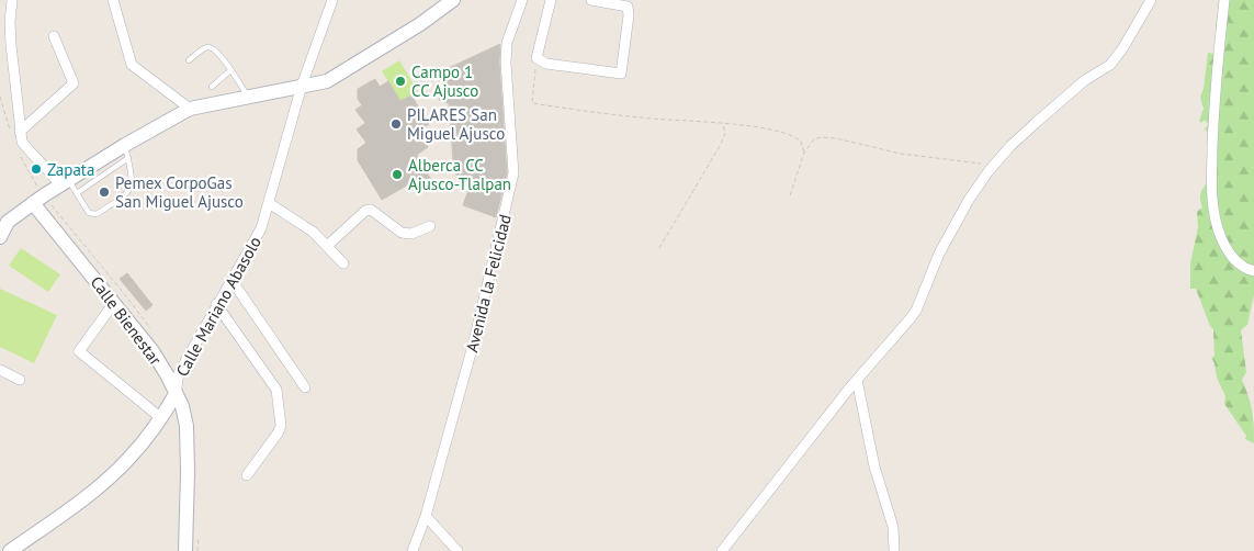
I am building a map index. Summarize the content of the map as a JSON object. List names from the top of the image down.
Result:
{
  "streets": {
    "street": ["Avenida la Felicidad", "Calle Mariano Abasolo", "Calle Bienestar"]
  },
  "crossings": [
    ["Calle Mariano Abasolo", "Calle Bienestar"]
  ],
  "places": [
    "Campo 1 CC Ajusco",
    "PILARES San Miguel Ajusco",
    "Zapata",
    "Alberca CC Ajusco-Tlalpan",
    "Pemex CorpoGas San Miguel Ajusco"
  ]
}
